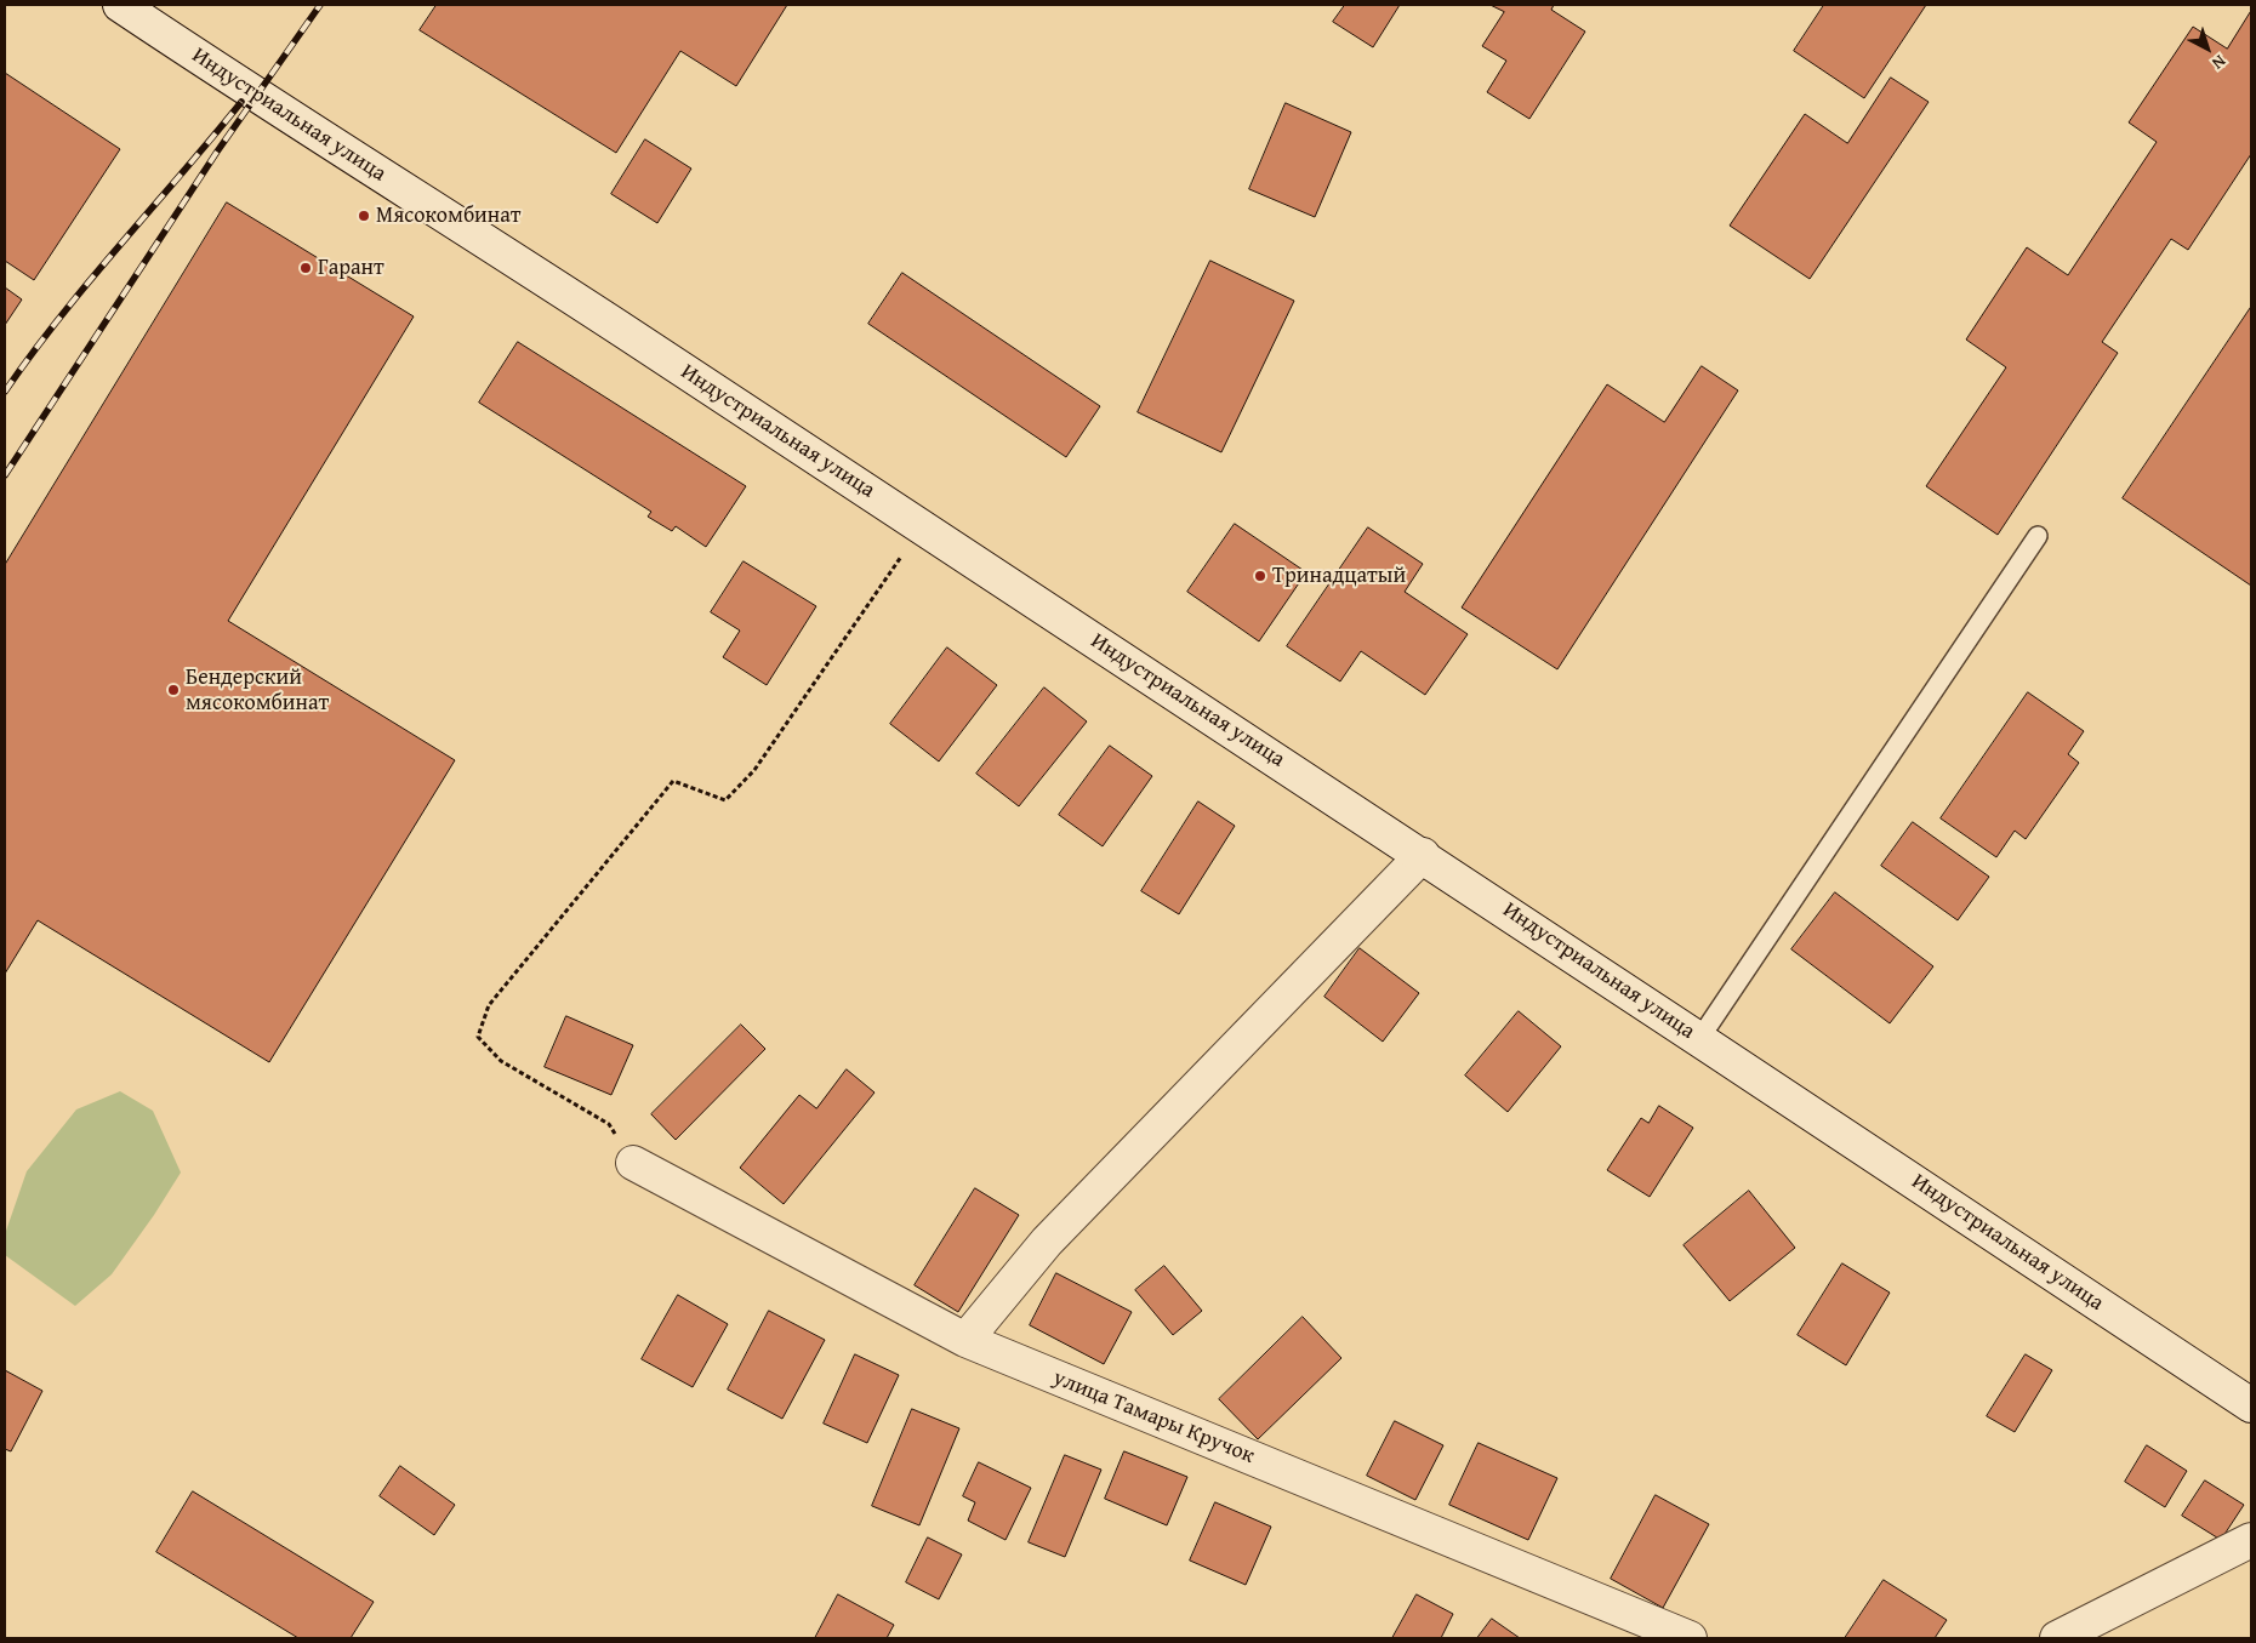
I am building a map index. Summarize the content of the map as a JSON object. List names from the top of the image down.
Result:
{
  "streets": {
    "main road": ["Индустриальная улица", "улица Тамары Кручок"]
  },
  "places": [
    "Мясокомбинат",
    "Гарант",
    "Тринадцатый",
    "Бендерский мясокомбинат"
  ],
  "north": "bottom right"
}
